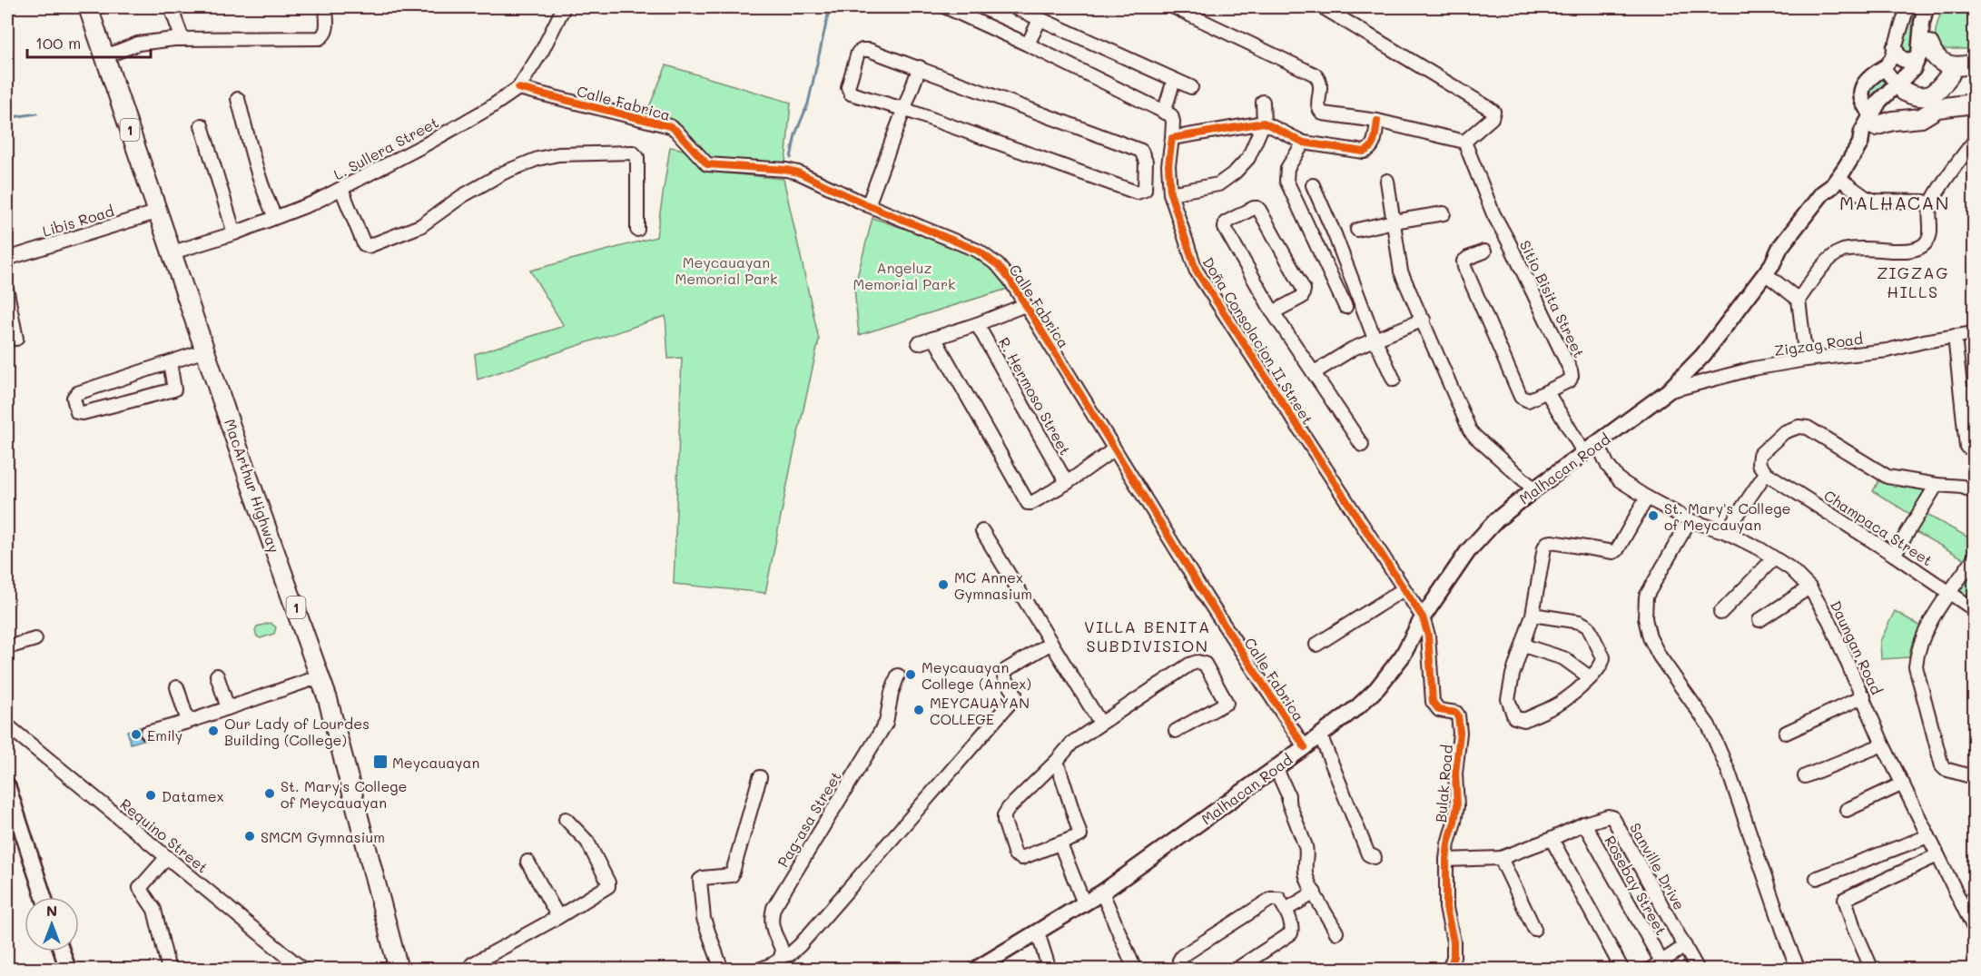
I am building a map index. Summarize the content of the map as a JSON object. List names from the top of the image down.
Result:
{
  "streets": {
    "highway": ["1", "MacArthur Highway"],
    "main road": ["Malhacan Road"],
    "street": [
      "Calle Fabrica",
      "L. Sullera Street",
      "Libis Road",
      "Sitio Bisita Street",
      "Doña Consolacion II Street",
      "Zigzag Road",
      "R. Hermoso Street",
      "Champaca Street",
      "Daungan Road",
      "Bulak Road",
      "Pag-asa Street",
      "Requino Street",
      "Sanville Drive",
      "Rosebay Street"
    ]
  },
  "crossings": [
    ["Calle Fabrica", "L. Sullera Street"],
    ["Calle Fabrica", "Malhacan Road"],
    ["L. Sullera Street", "MacArthur Highway"],
    ["Libis Road", "MacArthur Highway"],
    ["Doña Consolacion II Street", "Malhacan Road"],
    ["Doña Consolacion II Street", "Bulak Road"],
    ["Zigzag Road", "Malhacan Road"],
    ["Malhacan Road", "Daungan Road"],
    ["Malhacan Road", "Bulak Road"],
    ["Bulak Road", "Sanville Drive"],
    ["Sanville Drive", "Rosebay Street"]
  ],
  "districts": ["MALHACAN", "ZIGZAG HILLS", "VILLA BENITA SUBDIVISION"],
  "parks": ["Meycauayan Memorial Park", "Angeluz Memorial Park"],
  "places": {
    "other": [
      "St. Mary's College of Meycauyan",
      "MC Annex Gymnasium",
      "Meycauayan College (Annex)",
      "MEYCAUAYAN COLLEGE",
      "Our Lady of Lourdes Building (College)",
      "Emily",
      "St. Mary's College of Meycauayan",
      "Datamex",
      "SMCM Gymnasium"
    ],
    "transit": ["Meycauayan"]
  },
  "scale_bar": "100 m",
  "north": "top"
}
